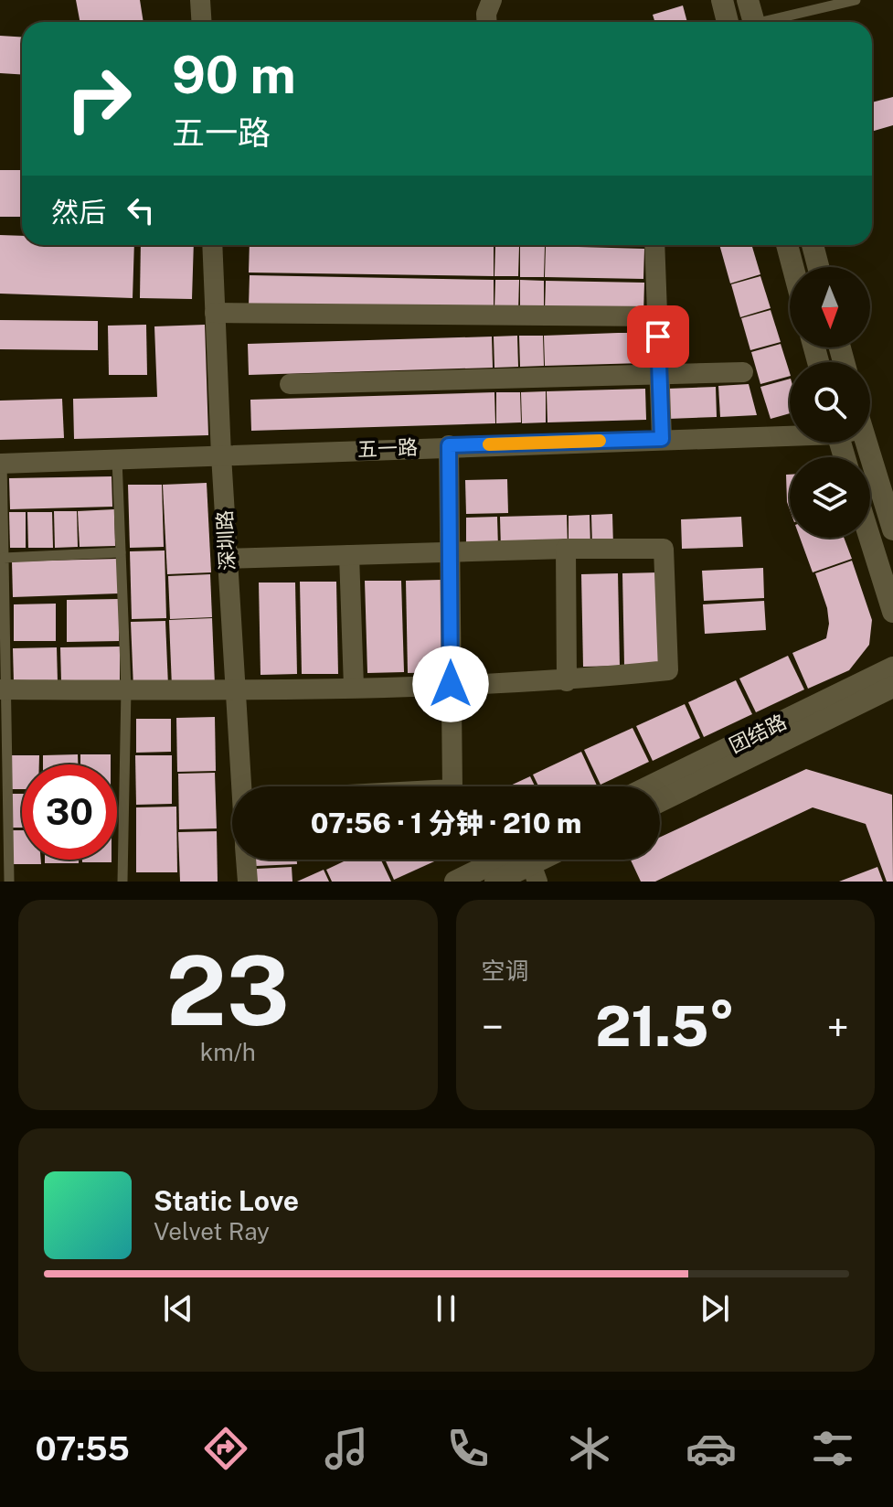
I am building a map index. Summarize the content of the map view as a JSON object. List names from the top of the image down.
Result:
{
  "streets": {
    "main road": ["团结路"],
    "street": ["五一路", "深圳路"]
  },
  "crossings": [
    ["五一路", "深圳路"]
  ],
  "north": "bottom",
  "page": {
    "turn": ["90 m", "五一路"],
    "then": "然后",
    "limit": "30",
    "trip": "07:56 · 1 分钟 · 210 m",
    "tile": [
      ["23", "km/h"],
      "空调"
    ],
    "heat": ["−", "21.5°", "+"],
    "song": ["Static Love", "Velvet Ray"],
    "tabs": "07:55"
  }
}
